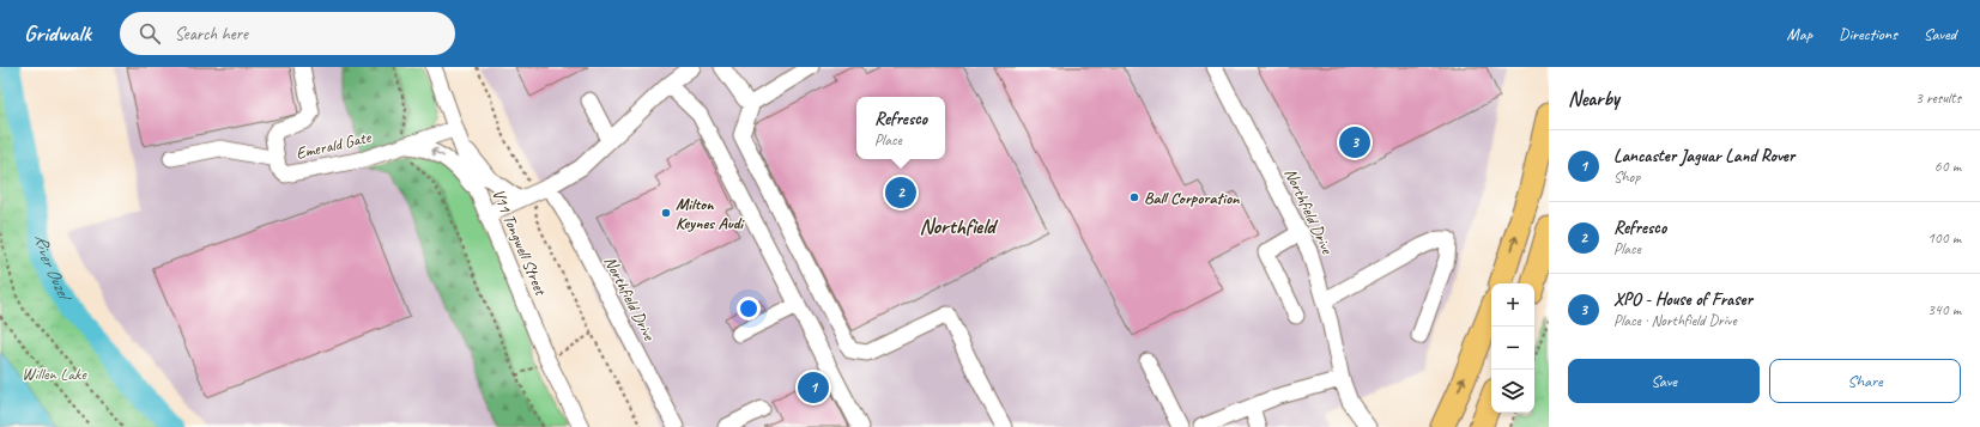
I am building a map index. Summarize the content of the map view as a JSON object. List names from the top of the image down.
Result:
{
  "streets": {
    "street": ["Emerald Gate", "Northfield Drive", "V11 Tongwell Street"]
  },
  "crossings": [
    ["Emerald Gate", "V11 Tongwell Street"]
  ],
  "districts": ["Northfield"],
  "water": ["River Ouzel"],
  "parks": ["Willen Lake"],
  "places": ["Ball Corporation", "Milton Keynes Audi"],
  "page": {
    "header": "Gridwalk",
    "search": "Search here",
    "nav": ["Map", "Directions", "Saved"],
    "heading": ["Nearby", "3 results"],
    "popup": ["Refresco", "Place"],
    "pins": ["3", "2", "1"],
    "list": [
      {
        "mark": "1",
        "name": "Lancaster Jaguar Land Rover",
        "note": "Shop",
        "value": "60 m"
      },
      {
        "mark": "2",
        "name": "Refresco",
        "note": "Place",
        "value": "100 m"
      },
      {
        "mark": "3",
        "name": "XPO - House of Fraser",
        "note": "Place · Northfield Drive",
        "value": "340 m"
      }
    ],
    "map_buttons": ["+", "−"],
    "buttons": ["Save", "Share"]
  }
}
